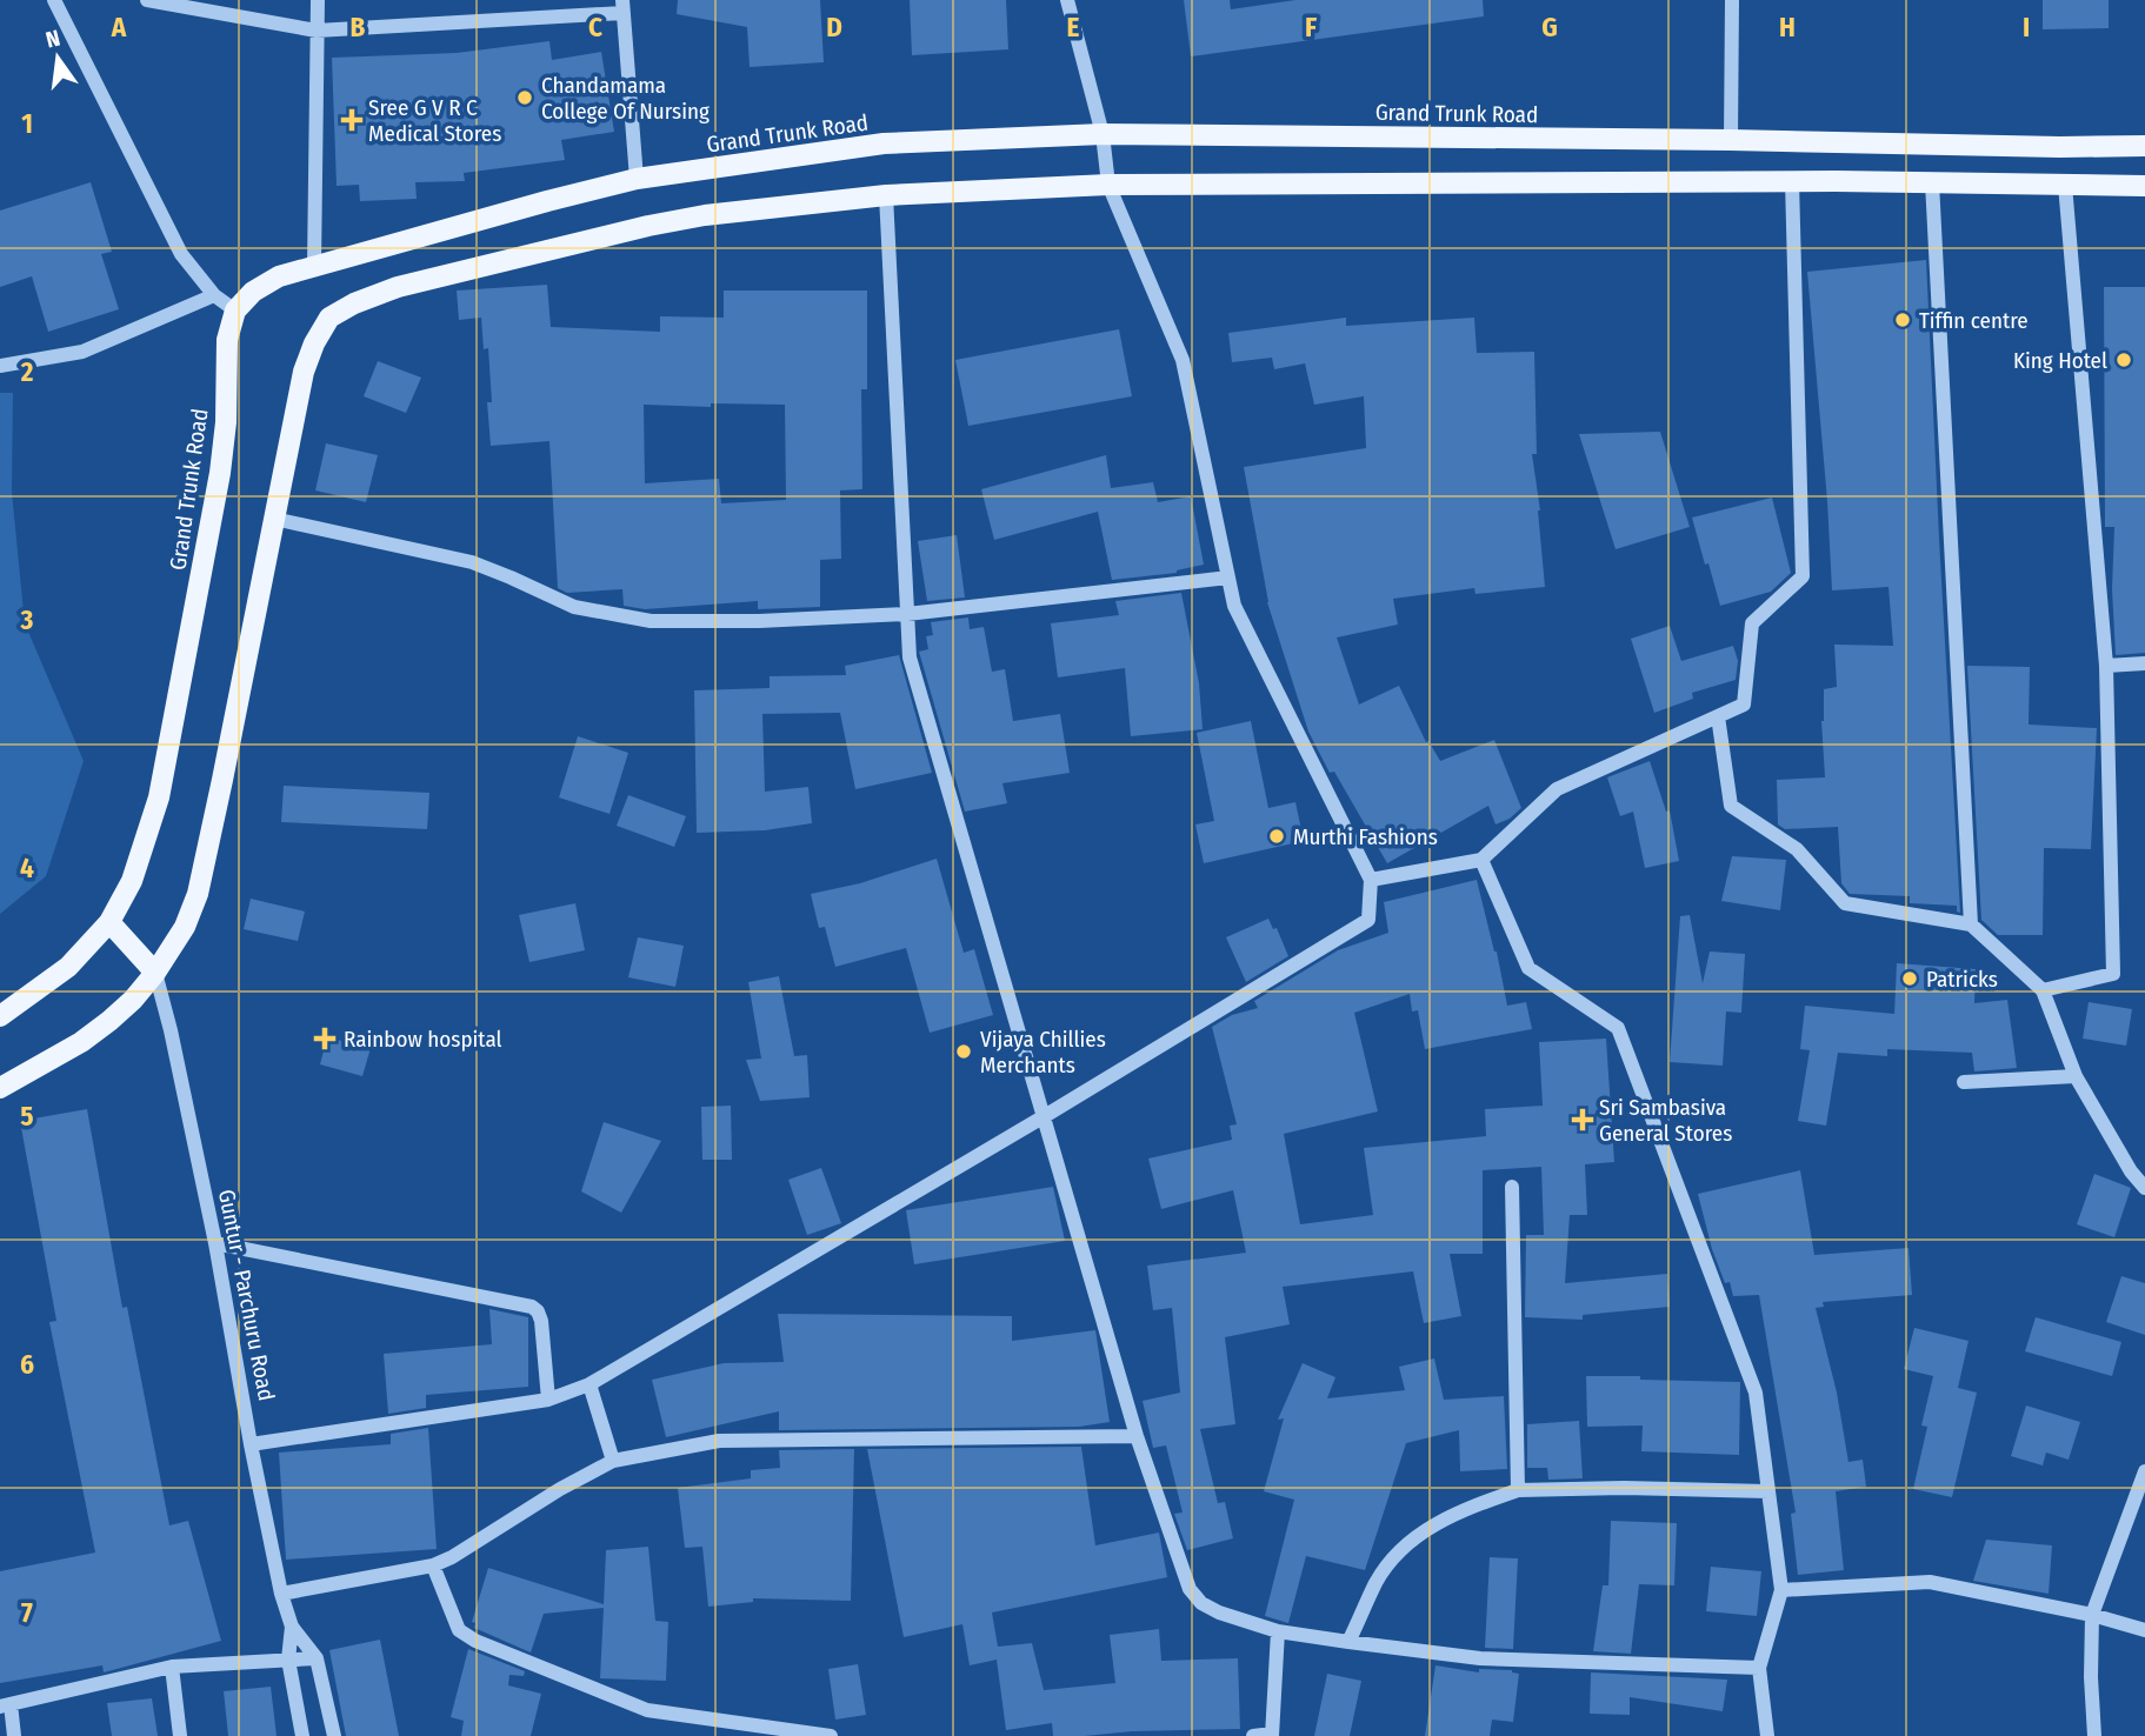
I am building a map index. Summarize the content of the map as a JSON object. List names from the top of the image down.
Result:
{
  "streets": {
    "main road": ["Grand Trunk Road"],
    "street": ["Guntur - Parchuru Road"]
  },
  "places": {
    "other": [
      "Chandamama College Of Nursing",
      "Tiffin centre",
      "King Hotel",
      "Murthi Fashions",
      "Patricks",
      "Vijaya Chillies Merchants"
    ],
    "health": ["Sree G V R C Medical Stores", "Rainbow hospital", "Sri Sambasiva General Stores"]
  },
  "north": "top",
  "grid": {
    "columns": [
      "A",
      "B",
      "C",
      "D",
      "E",
      "F",
      "G",
      "H",
      "I"
    ],
    "rows": [
      "1",
      "2",
      "3",
      "4",
      "5",
      "6",
      "7"
    ]
  }
}
